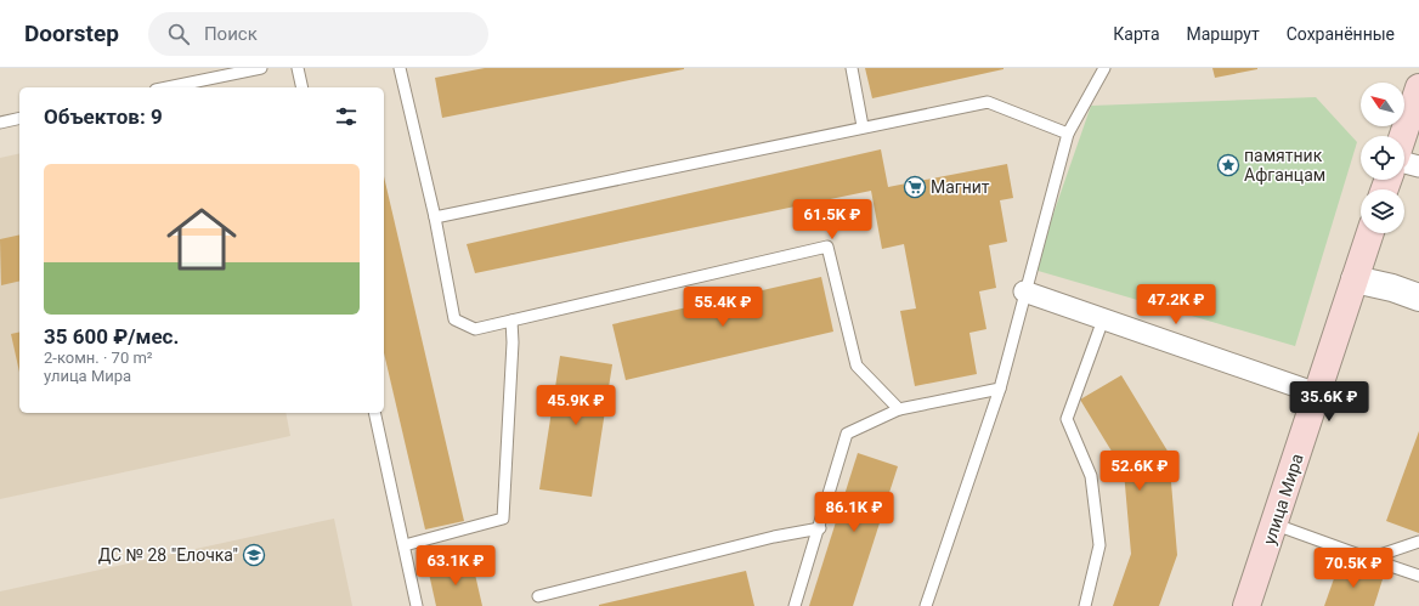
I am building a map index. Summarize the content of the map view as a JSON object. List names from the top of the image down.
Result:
{
  "streets": {
    "main road": ["улица Мира"]
  },
  "places": {
    "place": ["памятник Афганцам"],
    "supermarket": ["Магнит"],
    "school or university": ["ДС № 28 \"Елочка\""]
  },
  "north": "top left",
  "page": {
    "header": "Doorstep",
    "search": "Поиск",
    "nav": ["Карта", "Маршрут", "Сохранённые"],
    "heading": "Объектов: 9",
    "list": [
      {
        "name": "35 600 ₽/мес.",
        "note": "2-комн. · 70 m² · улица Мира"
      }
    ],
    "price": [
      "61.5K ₽",
      "47.2K ₽",
      "55.4K ₽",
      "35.6K ₽",
      "45.9K ₽",
      "52.6K ₽",
      "86.1K ₽",
      "63.1K ₽",
      "70.5K ₽"
    ]
  }
}
